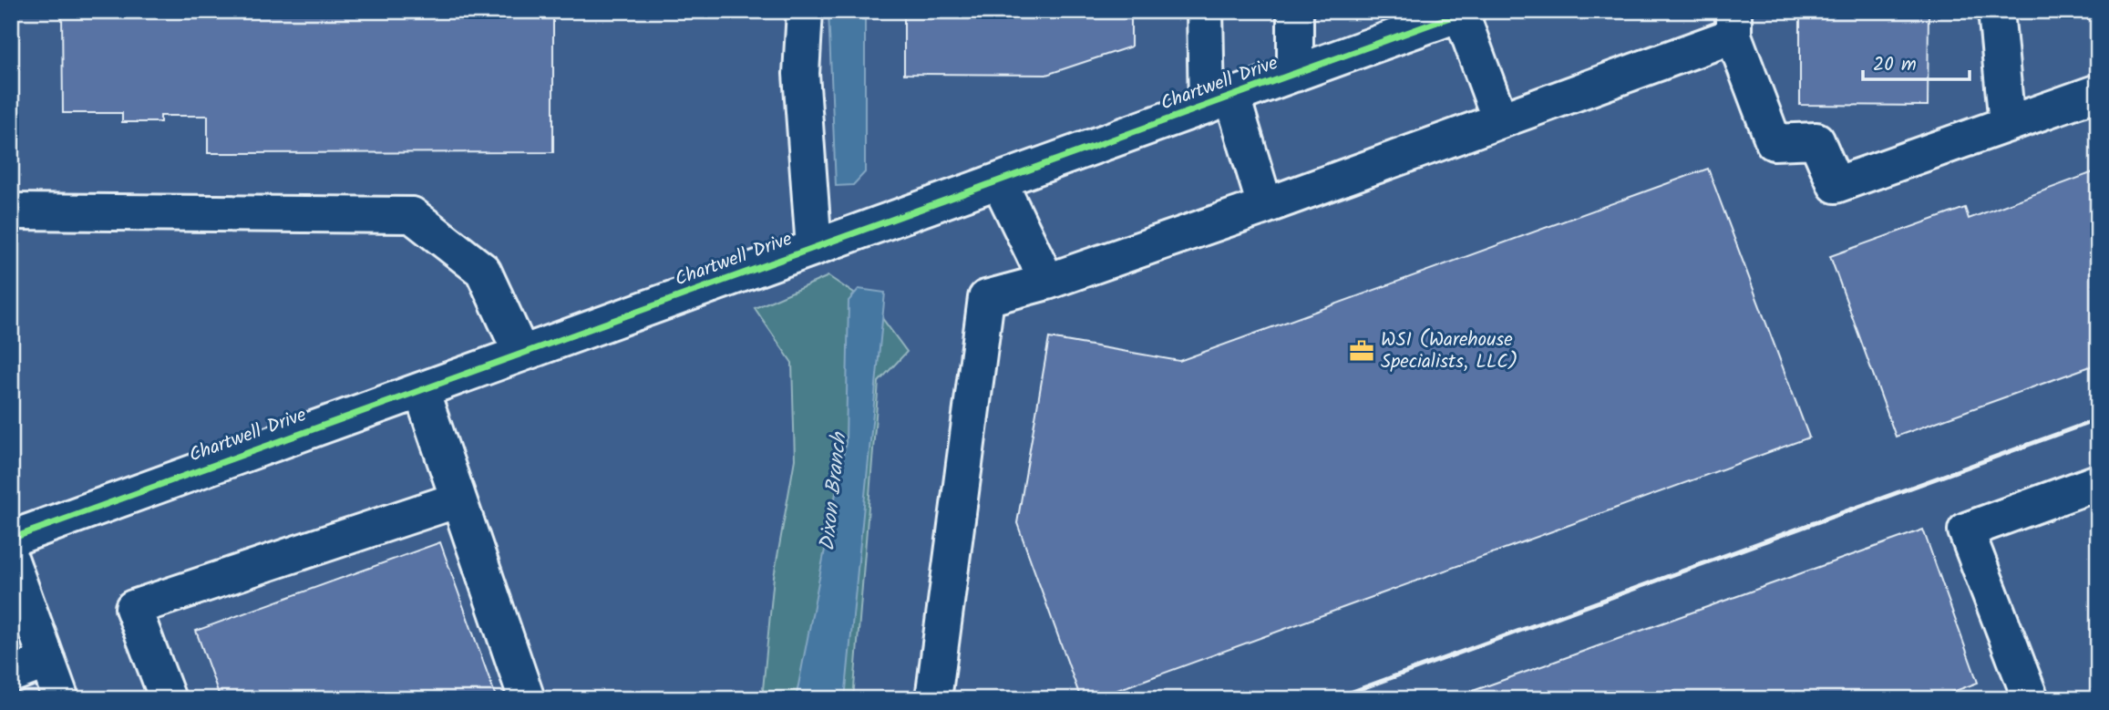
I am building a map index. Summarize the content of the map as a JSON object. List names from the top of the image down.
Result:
{
  "streets": {
    "street": ["Chartwell Drive"]
  },
  "water": ["Dixon Branch"],
  "places": {
    "office": ["WSI (Warehouse Specialists, LLC)"]
  },
  "scale_bar": "20 m"
}
